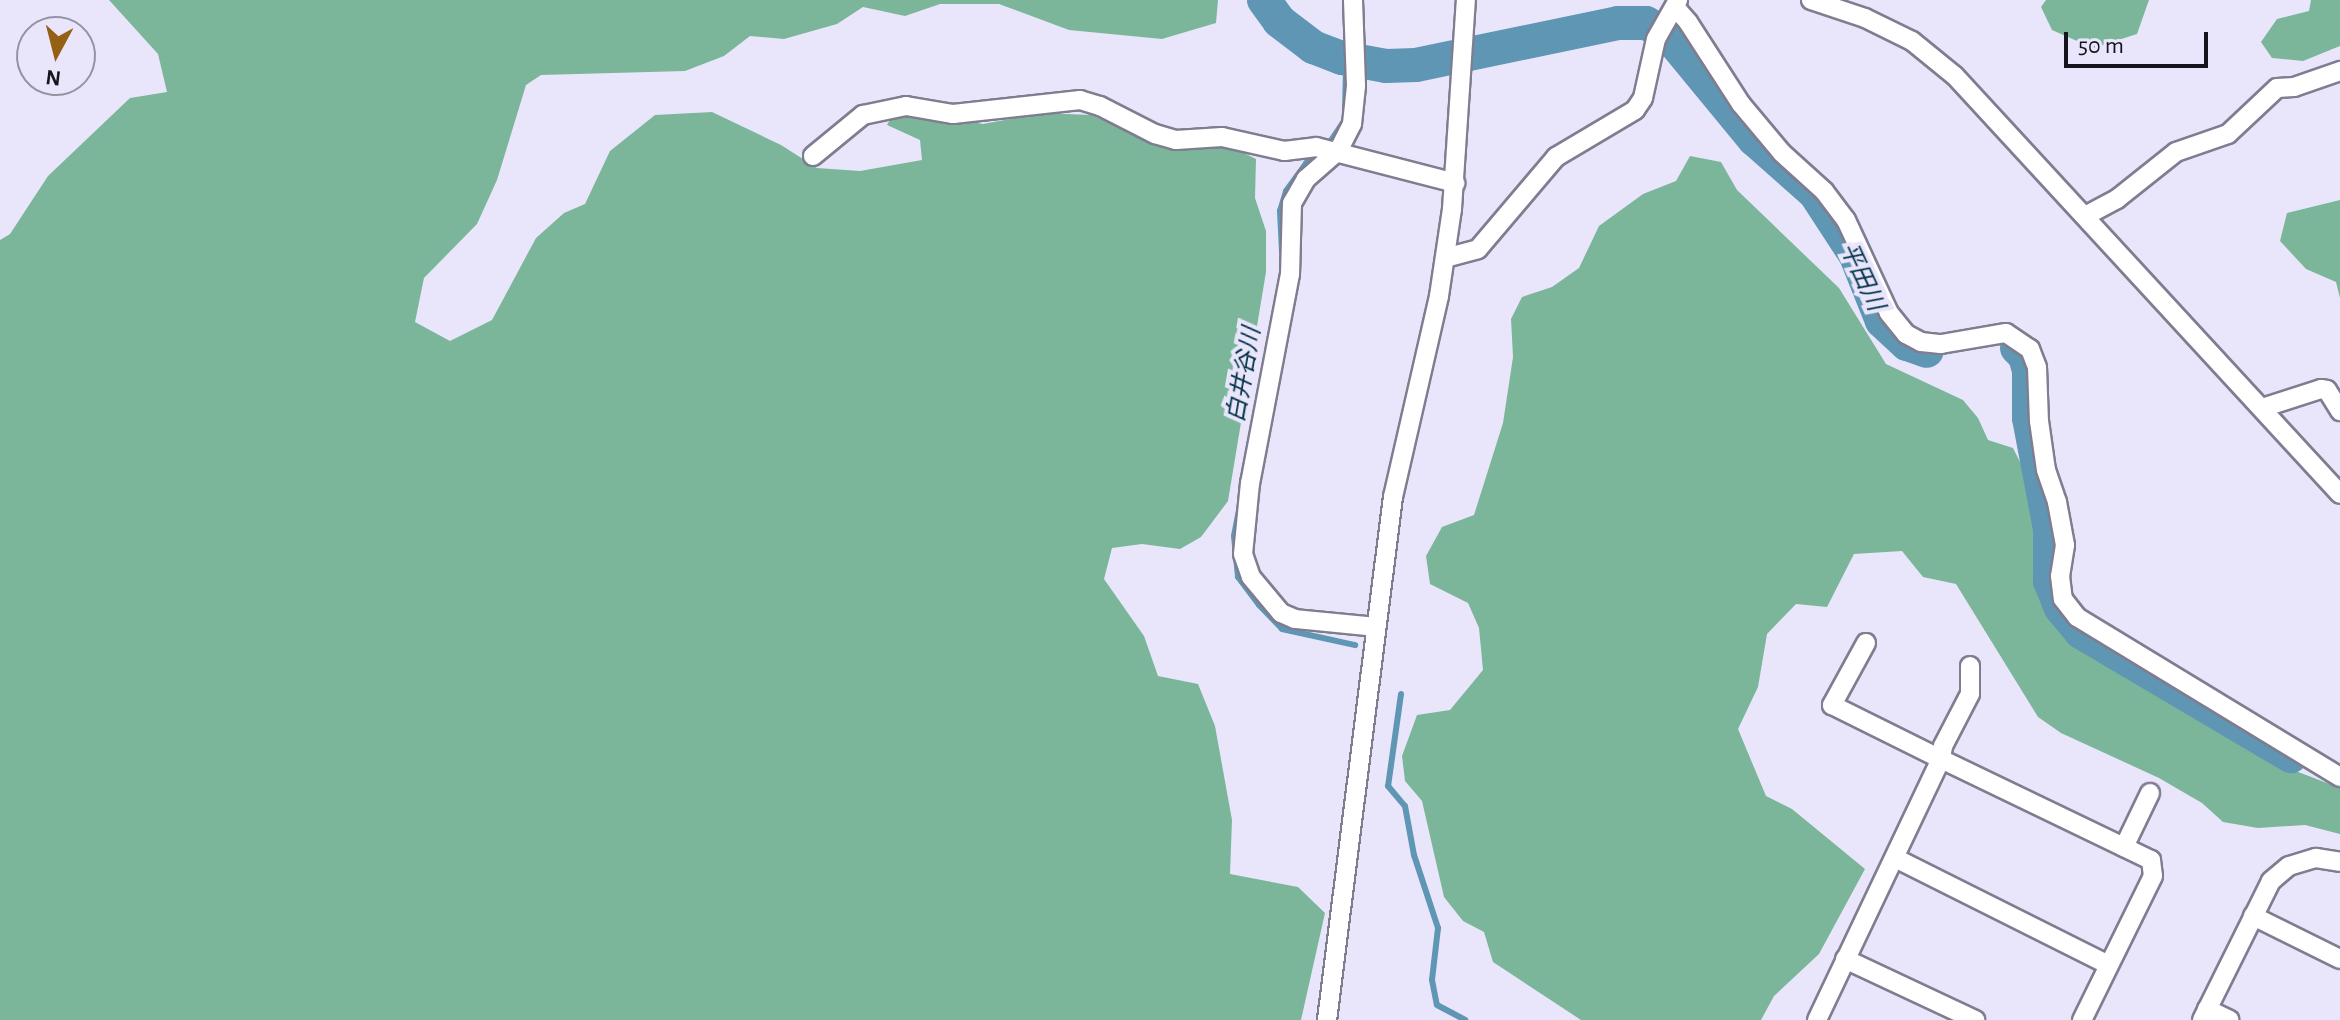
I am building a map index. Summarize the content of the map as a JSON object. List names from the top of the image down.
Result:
{
  "water": ["平田川", "白井谷川"],
  "scale_bar": "50 m",
  "north": "bottom"
}
